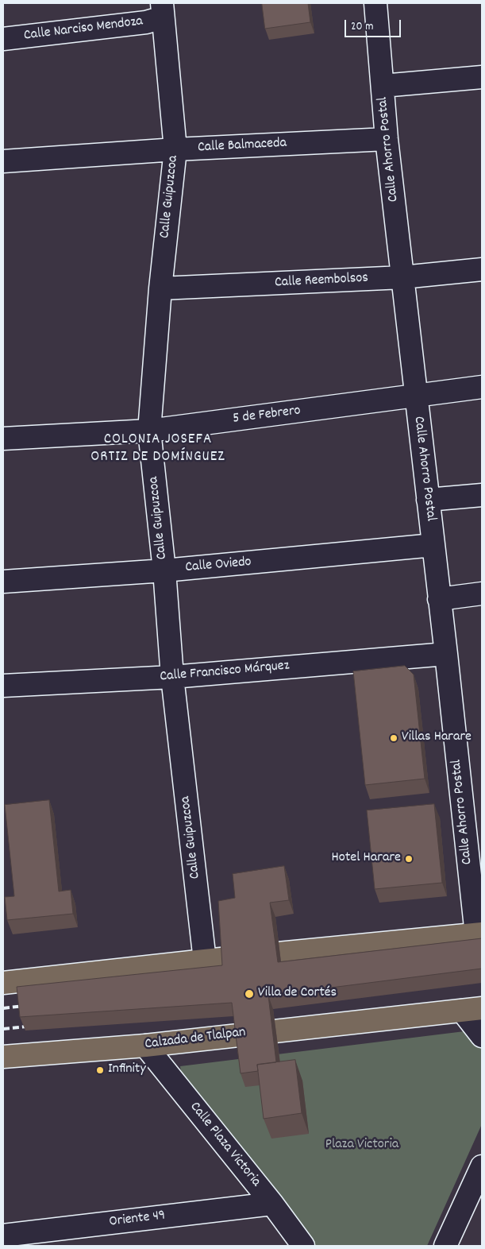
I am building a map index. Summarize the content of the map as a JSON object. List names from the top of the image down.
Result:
{
  "streets": {
    "highway": ["Calzada de Tlalpan"],
    "street": [
      "Calle Narciso Mendoza",
      "Calle Balmaceda",
      "Calle Ahorro Postal",
      "Calle Guipuzcoa",
      "Calle Reembolsos",
      "5 de Febrero",
      "Calle Oviedo",
      "Calle Francisco Márquez",
      "Calle Plaza Victoria",
      "Oriente 49"
    ]
  },
  "crossings": [
    ["Calle Narciso Mendoza", "Calle Guipuzcoa"],
    ["Calle Balmaceda", "Calle Ahorro Postal"],
    ["Calle Balmaceda", "Calle Guipuzcoa"],
    ["Calle Ahorro Postal", "Calle Reembolsos"],
    ["Calle Ahorro Postal", "5 de Febrero"],
    ["Calle Ahorro Postal", "Calle Oviedo"],
    ["Calle Ahorro Postal", "Calle Francisco Márquez"],
    ["Calle Guipuzcoa", "Calle Reembolsos"],
    ["Calle Guipuzcoa", "5 de Febrero"],
    ["Calle Guipuzcoa", "Calle Oviedo"],
    ["Calle Guipuzcoa", "Calle Francisco Márquez"],
    ["Calzada de Tlalpan", "Calle Plaza Victoria"],
    ["Calle Plaza Victoria", "Oriente 49"]
  ],
  "districts": ["COLONIA JOSEFA ORTIZ DE DOMÍNGUEZ"],
  "parks": ["Plaza Victoria"],
  "places": [
    "Villas Harare",
    "Hotel Harare",
    "Villa de Cortés",
    "Infinity"
  ],
  "scale_bar": "20 m"
}
